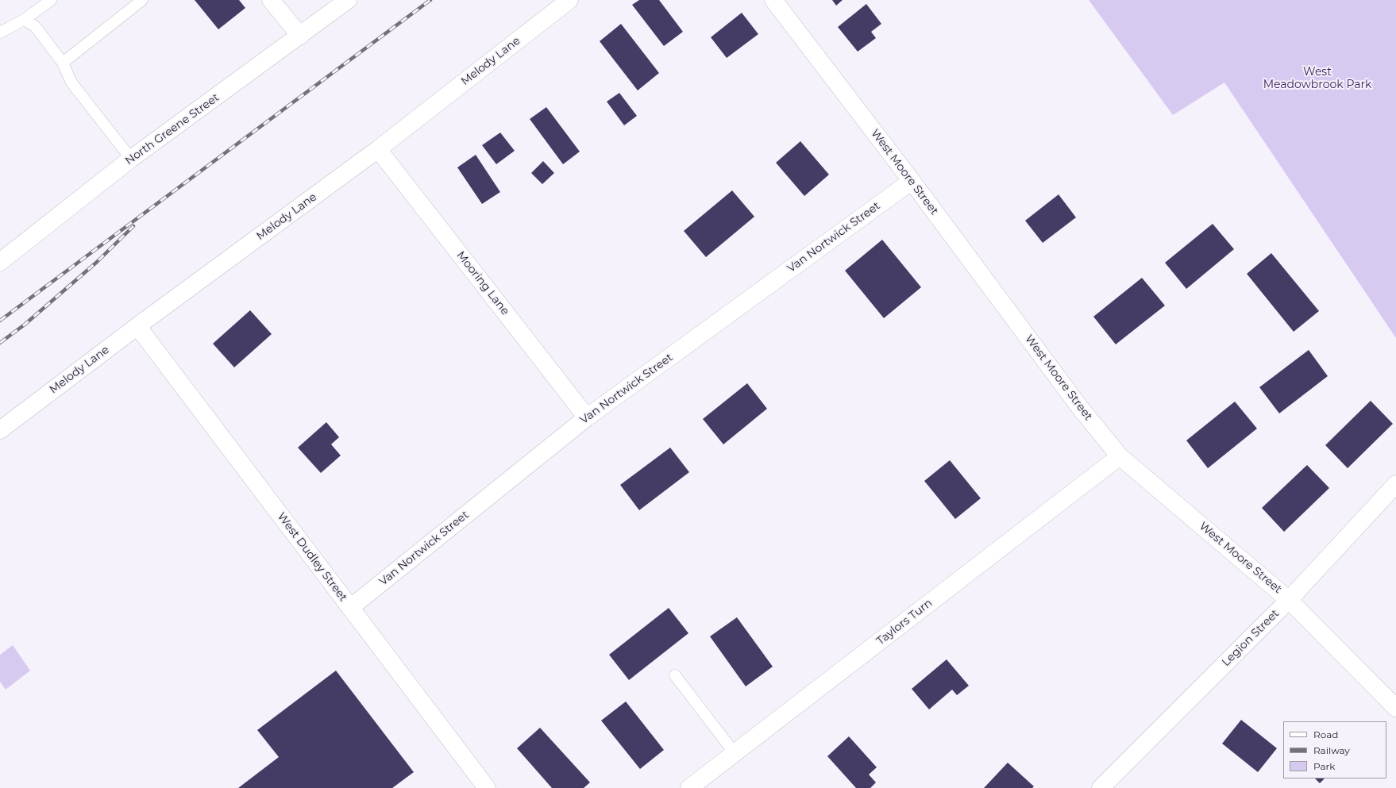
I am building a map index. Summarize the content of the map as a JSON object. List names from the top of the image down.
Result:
{
  "streets": {
    "street": [
      "Melody Lane",
      "North Greene Street",
      "West Moore Street",
      "Van Nortwick Street",
      "Mooring Lane",
      "West Dudley Street",
      "Taylors Turn",
      "Legion Street"
    ]
  },
  "crossings": [
    ["Melody Lane", "Mooring Lane"],
    ["Melody Lane", "West Dudley Street"],
    ["West Moore Street", "Van Nortwick Street"],
    ["West Moore Street", "Taylors Turn"],
    ["West Moore Street", "Legion Street"],
    ["Van Nortwick Street", "Mooring Lane"],
    ["Van Nortwick Street", "West Dudley Street"]
  ],
  "parks": ["West Meadowbrook Park"],
  "legend": ["Road", "Railway", "Park"]
}
